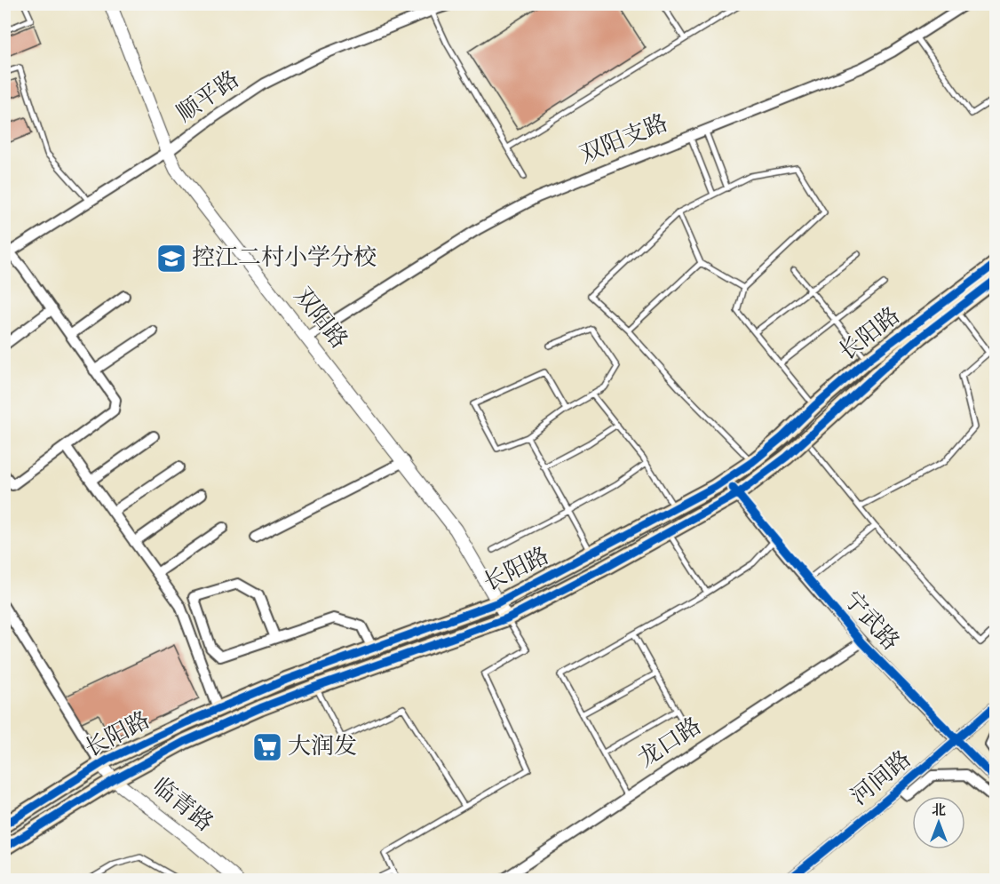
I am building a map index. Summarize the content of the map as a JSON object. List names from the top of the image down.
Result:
{
  "streets": {
    "main road": ["长阳路"],
    "street": [
      "顺平路",
      "双阳支路",
      "双阳路",
      "宁武路",
      "龙口路",
      "河间路",
      "临青路"
    ]
  },
  "crossings": [
    ["顺平路", "双阳路"],
    ["双阳支路", "双阳路"],
    ["双阳路", "长阳路"],
    ["长阳路", "宁武路"],
    ["长阳路", "临青路"],
    ["宁武路", "龙口路"],
    ["宁武路", "河间路"]
  ],
  "places": {
    "school or university": ["控江二村小学分校"],
    "supermarket": ["大润发"]
  },
  "north": "top"
}
